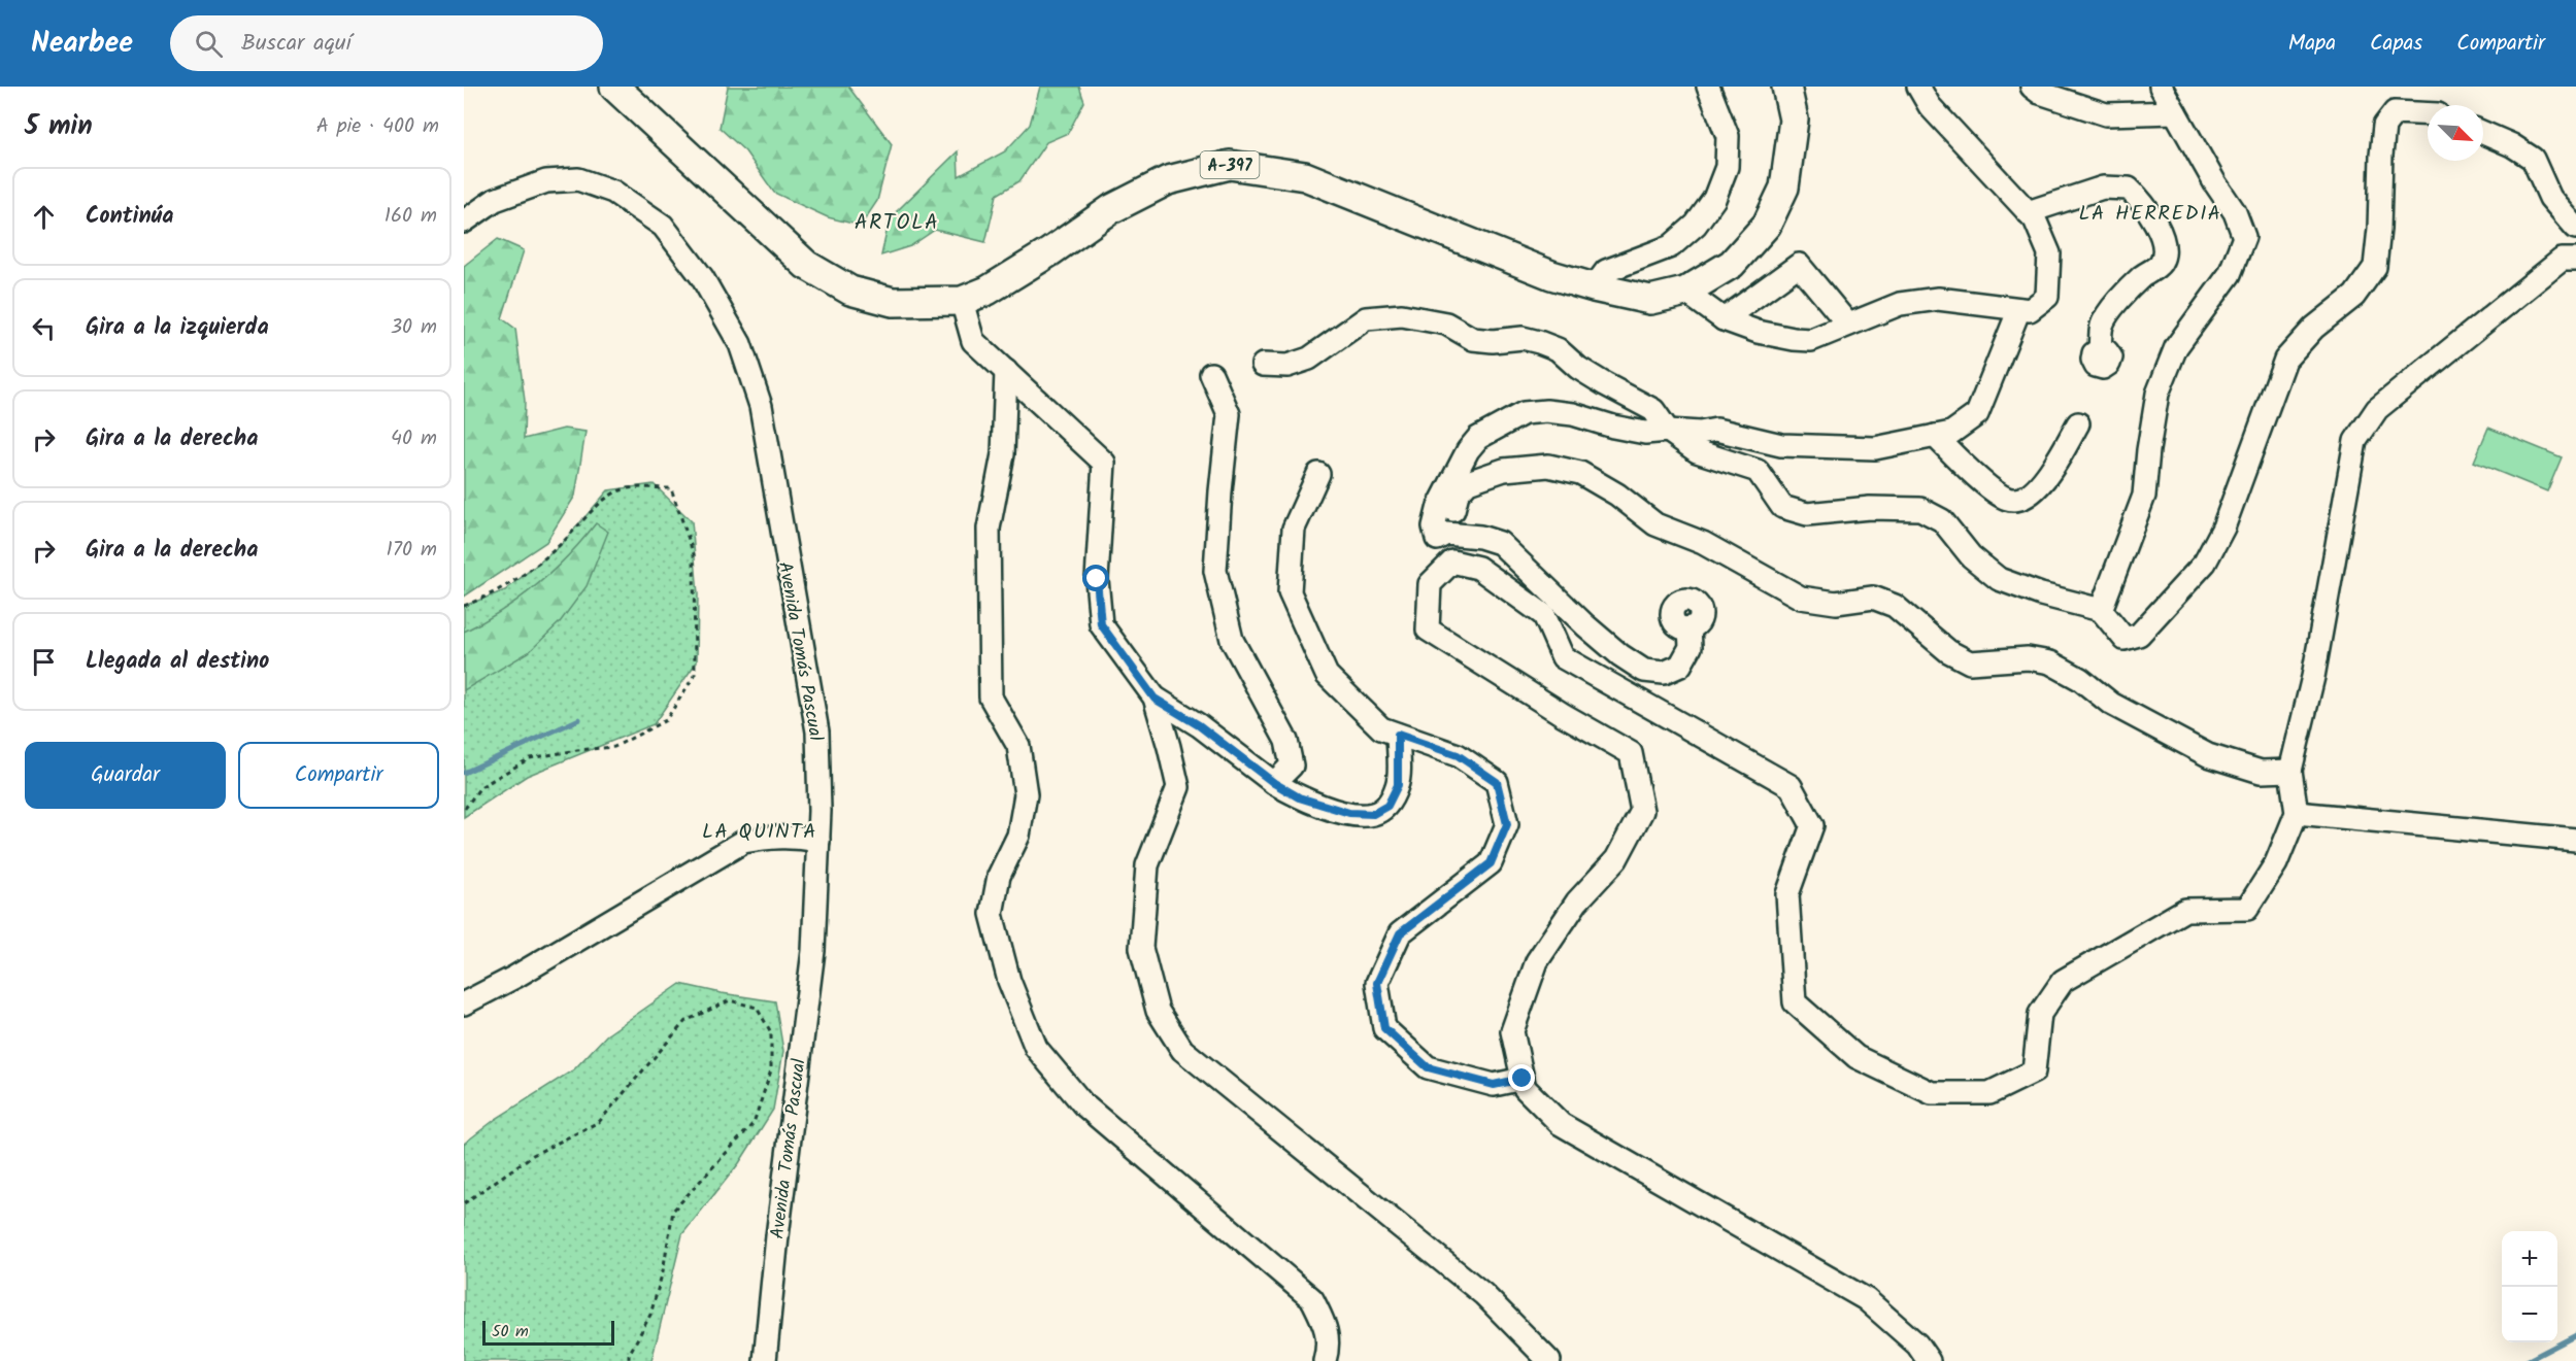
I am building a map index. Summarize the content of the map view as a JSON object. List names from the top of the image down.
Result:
{
  "streets": {
    "main road": ["A-397"],
    "street": ["Avenida Tomás Pascual"]
  },
  "districts": ["LA HERREDIA", "ARTOLA", "LA QUINTA"],
  "scale_bar": "50 m",
  "north": "bottom right",
  "page": {
    "header": "Nearbee",
    "search": "Buscar aquí",
    "nav": ["Mapa", "Capas", "Compartir"],
    "heading": ["5 min", "A pie · 400 m"],
    "list": [
      ["Continúa", "160 m"],
      ["Gira a la izquierda", "30 m"],
      ["Gira a la derecha", "40 m"],
      ["Gira a la derecha", "170 m"],
      "Llegada al destino"
    ],
    "buttons": ["Guardar", "Compartir"],
    "map_buttons": ["+", "−"],
    "scale": "50 m"
  }
}
